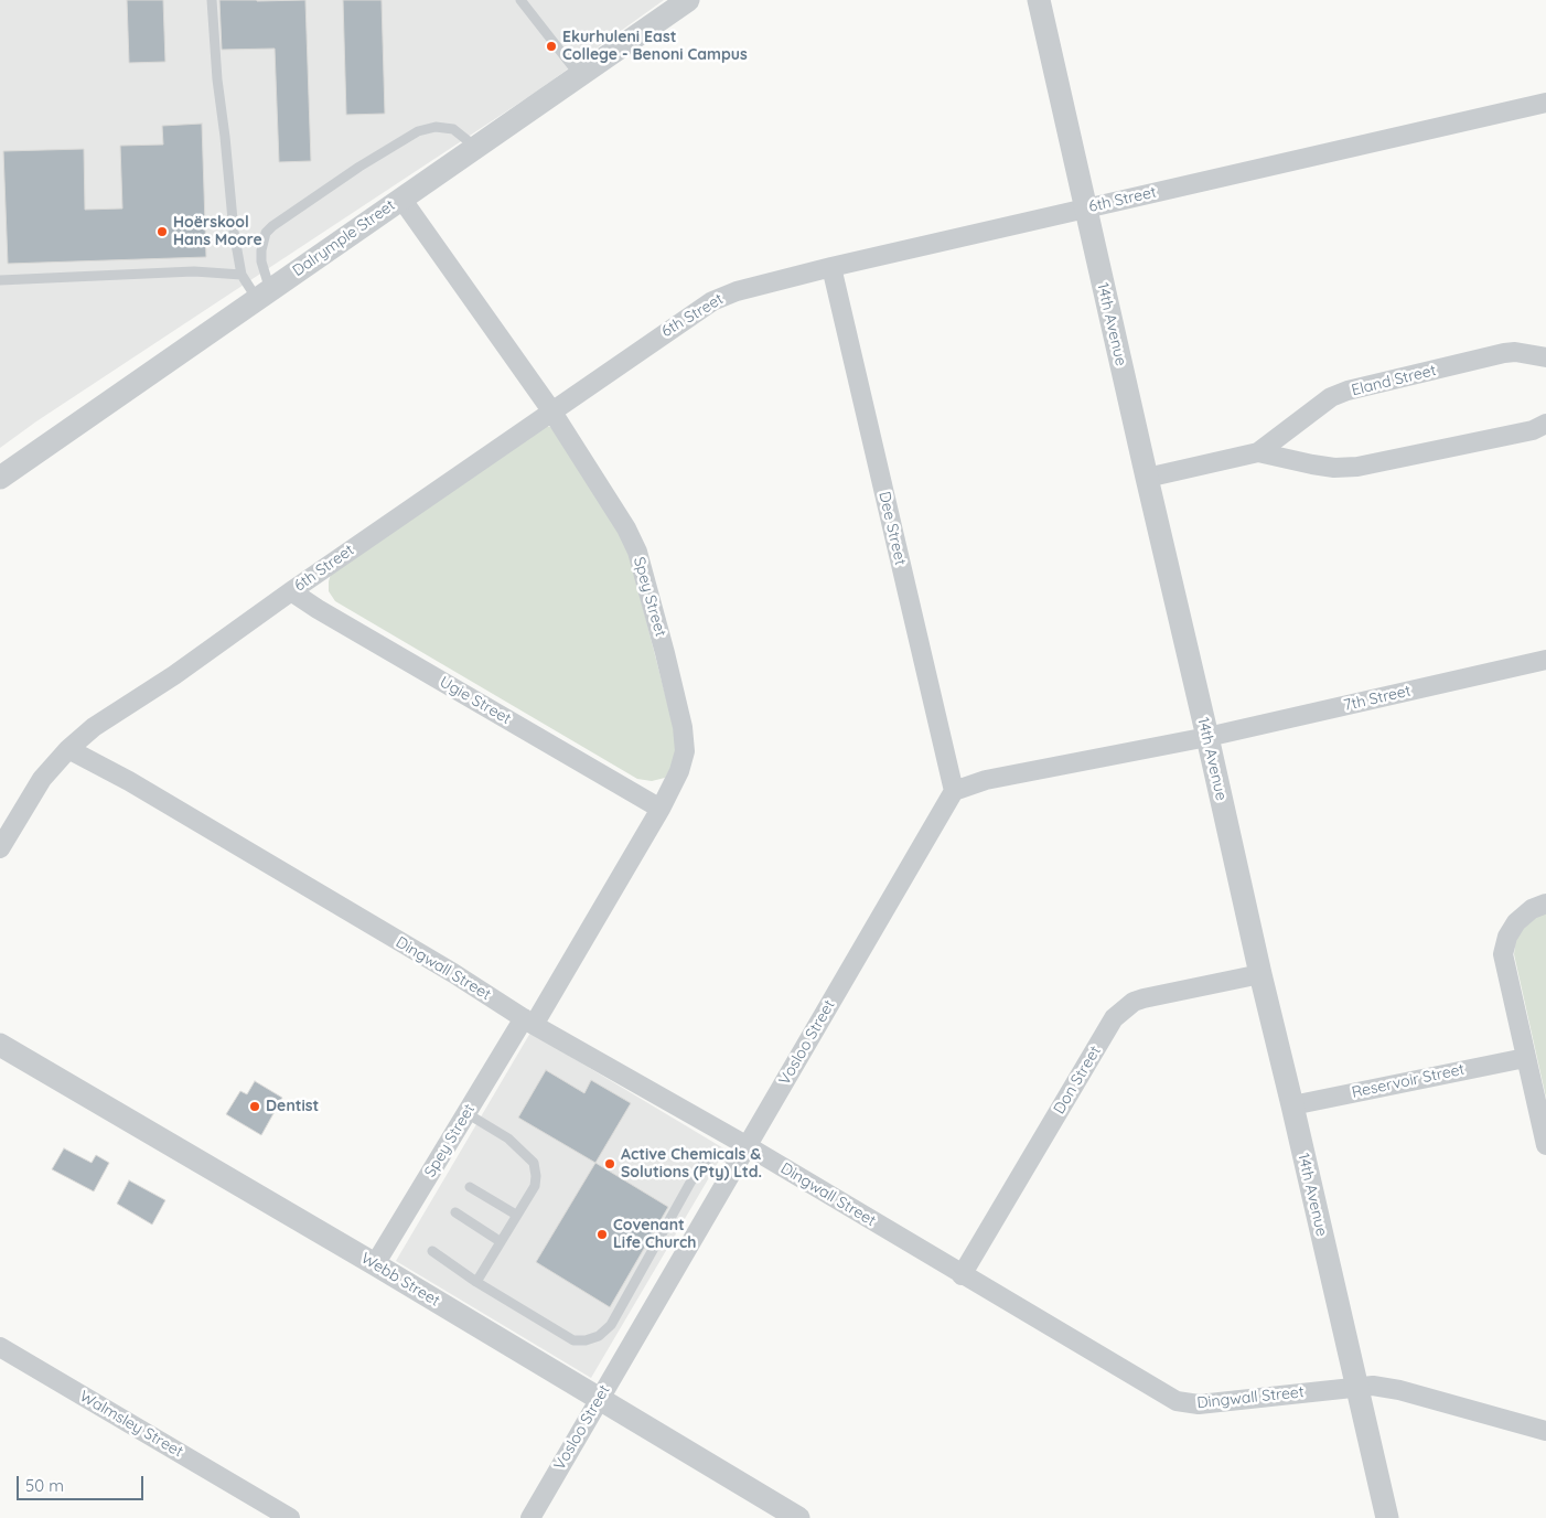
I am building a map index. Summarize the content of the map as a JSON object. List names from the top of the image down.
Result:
{
  "streets": {
    "street": [
      "6th Street",
      "Dalrymple Street",
      "14th Avenue",
      "Eland Street",
      "Dee Street",
      "Spey Street",
      "7th Street",
      "Ugie Street",
      "Dingwall Street",
      "Vosloo Street",
      "Don Street",
      "Reservoir Street",
      "Webb Street",
      "Walmsley Street"
    ]
  },
  "crossings": [
    ["6th Street", "14th Avenue"],
    ["6th Street", "Dee Street"],
    ["6th Street", "Spey Street"],
    ["6th Street", "Ugie Street"],
    ["6th Street", "Dingwall Street"],
    ["Dalrymple Street", "Spey Street"],
    ["14th Avenue", "Eland Street"],
    ["14th Avenue", "7th Street"],
    ["14th Avenue", "Dingwall Street"],
    ["14th Avenue", "Don Street"],
    ["14th Avenue", "Reservoir Street"],
    ["Dee Street", "Vosloo Street"],
    ["Spey Street", "Ugie Street"],
    ["Spey Street", "Dingwall Street"],
    ["Spey Street", "Webb Street"],
    ["Dingwall Street", "Vosloo Street"],
    ["Dingwall Street", "Don Street"],
    ["Vosloo Street", "Webb Street"]
  ],
  "places": [
    "Ekurhuleni East College - Benoni Campus",
    "Hoërskool Hans Moore",
    "Dentist",
    "Active Chemicals & Solutions (Pty) Ltd.",
    "Covenant Life Church"
  ],
  "scale_bar": "50 m"
}
